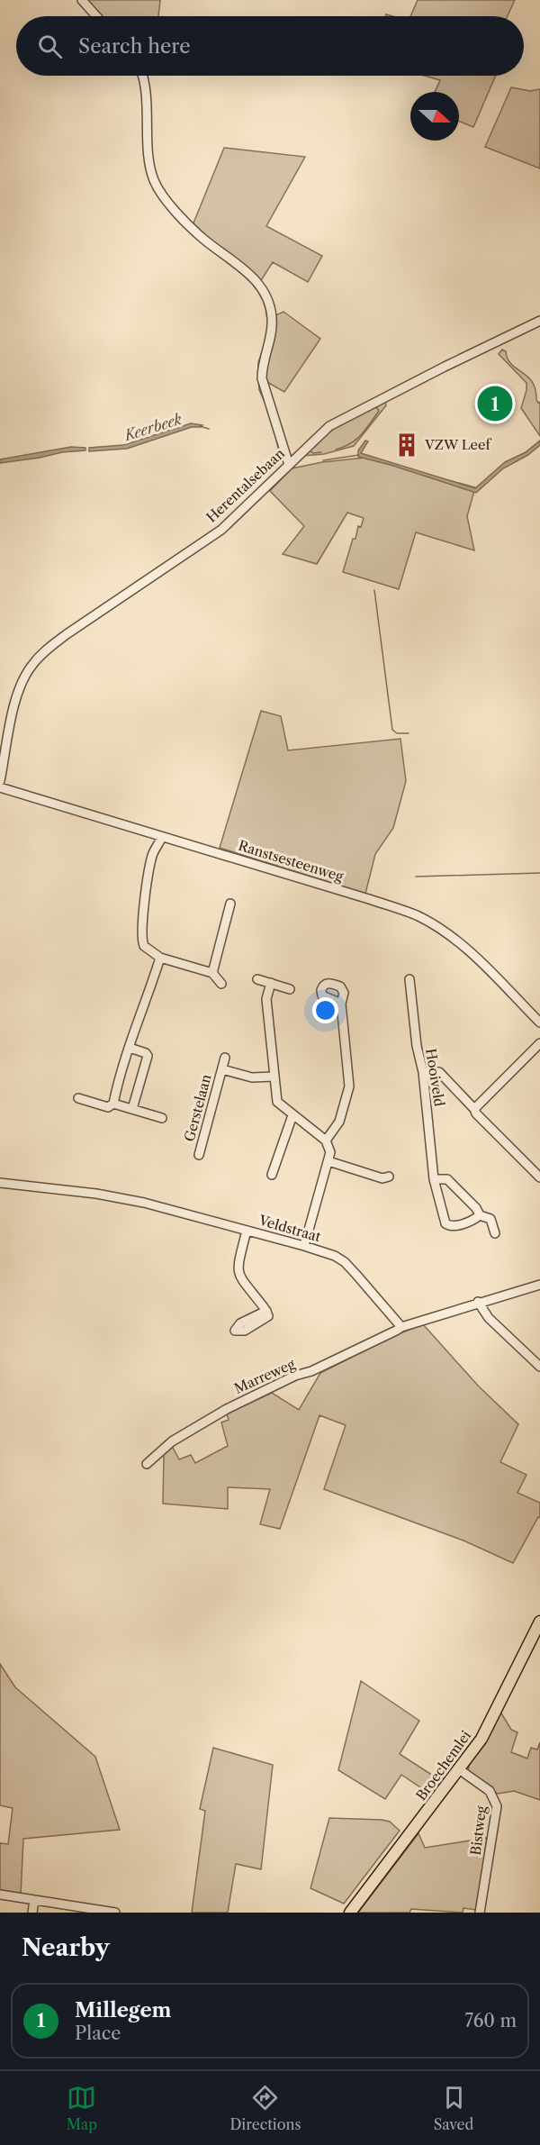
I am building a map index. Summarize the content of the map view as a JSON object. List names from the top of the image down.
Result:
{
  "streets": {
    "main road": ["Broechemlei"],
    "street": [
      "Herentalsebaan",
      "Ranstsesteenweg",
      "Hooiveld",
      "Gerstelaan",
      "Veldstraat",
      "Marreweg",
      "Bistweg"
    ]
  },
  "crossings": [
    ["Veldstraat", "Marreweg"],
    ["Broechemlei", "Bistweg"]
  ],
  "water": ["Keerbeek"],
  "places": {
    "building": ["VZW Leef"]
  },
  "north": "right",
  "page": {
    "search": "Search here",
    "pins": "1",
    "heading": "Nearby",
    "list": [
      {
        "mark": "1",
        "name": "Millegem",
        "note": "Place",
        "value": "760 m"
      }
    ],
    "nav": ["Map", "Directions", "Saved"]
  }
}
